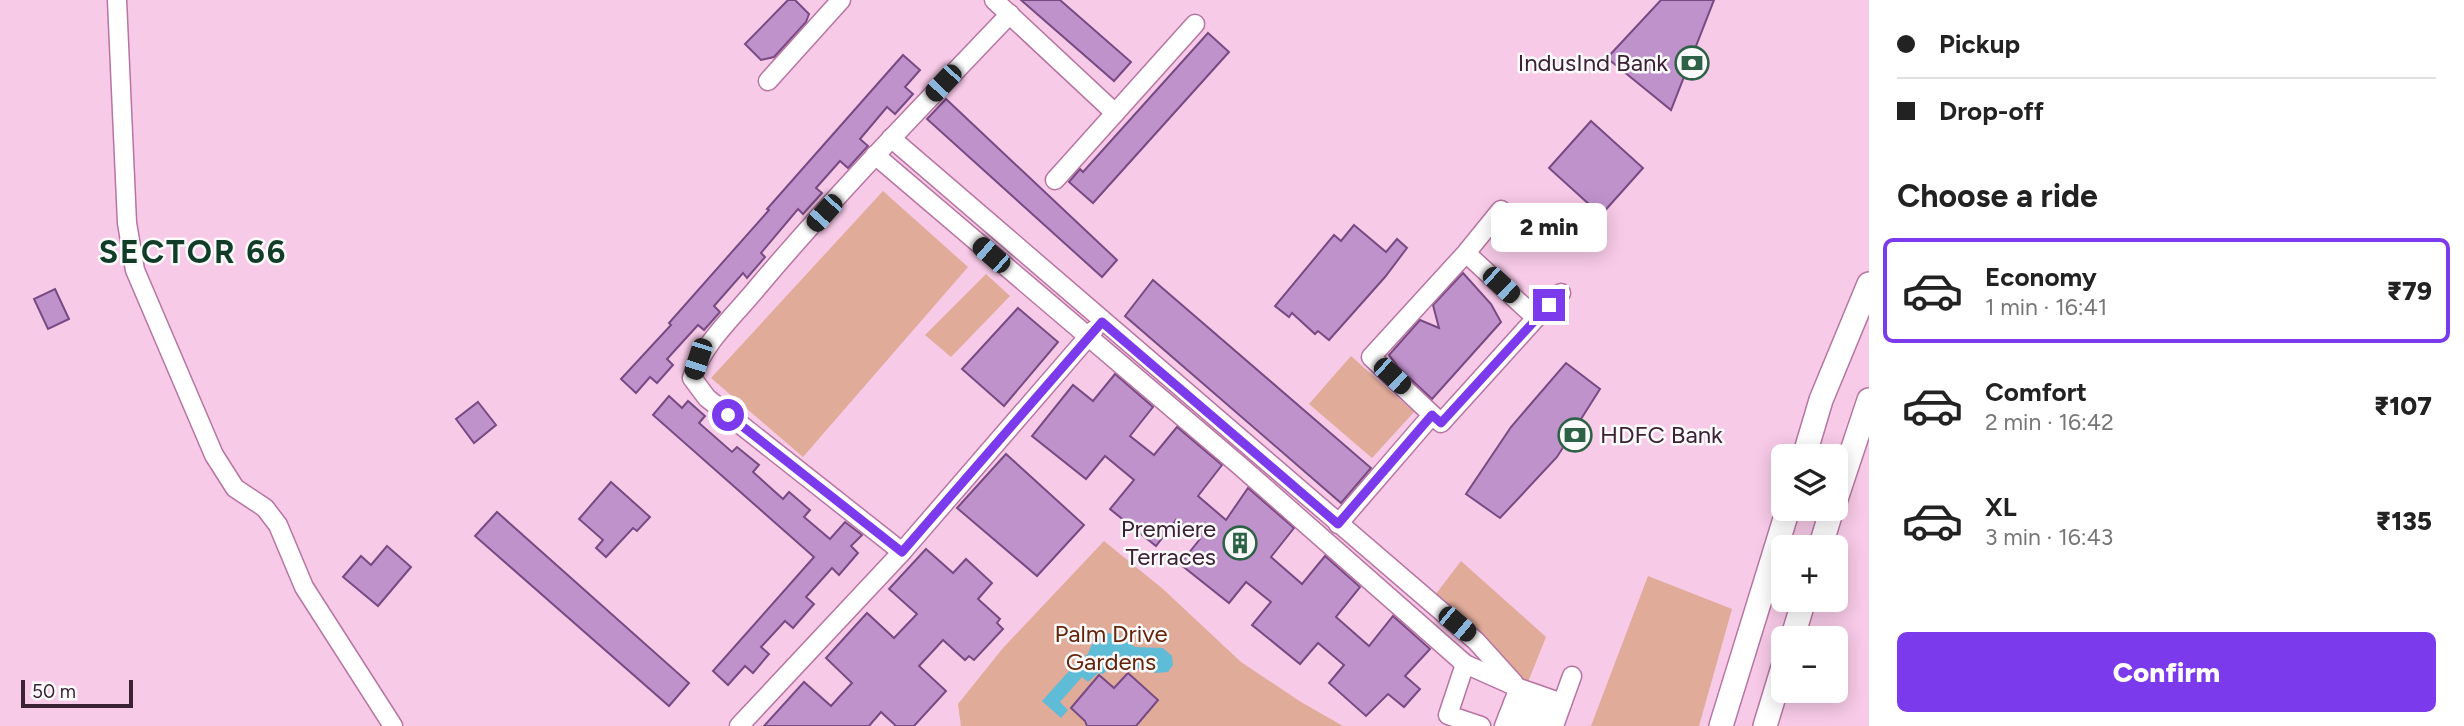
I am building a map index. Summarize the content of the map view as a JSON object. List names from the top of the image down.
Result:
{
  "districts": ["SECTOR 66"],
  "parks": ["Palm Drive Gardens"],
  "places": {
    "bank": ["IndusInd Bank", "HDFC Bank"],
    "building": ["Premiere Terraces"]
  },
  "scale_bar": "50 m",
  "page": {
    "banner": ["Pickup", "Drop-off"],
    "heading": "Choose a ride",
    "bubble": "2 min",
    "list": [
      {
        "name": "Economy",
        "note": "1 min · 16:41",
        "value": "₹79"
      },
      {
        "name": "Comfort",
        "note": "2 min · 16:42",
        "value": "₹107"
      },
      {
        "name": "XL",
        "note": "3 min · 16:43",
        "value": "₹135"
      }
    ],
    "map_buttons": ["+", "−"],
    "buttons": "Confirm",
    "scale": "50 m"
  }
}
